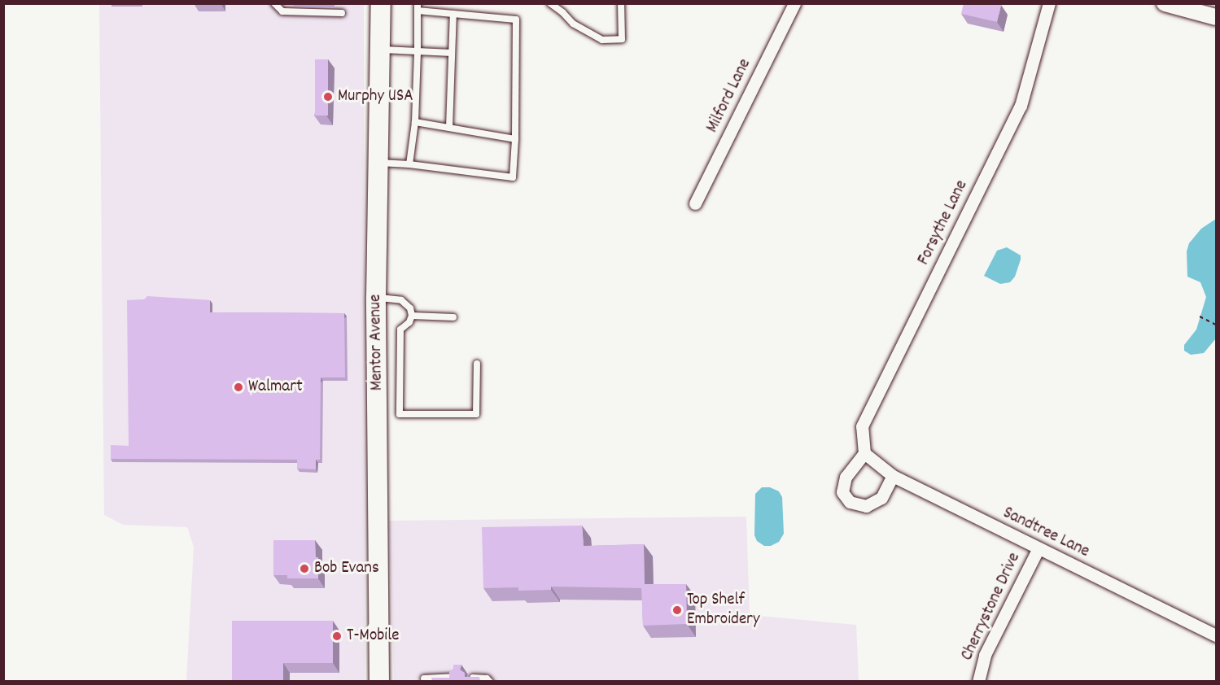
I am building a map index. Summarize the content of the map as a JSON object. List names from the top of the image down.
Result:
{
  "streets": {
    "main road": ["Mentor Avenue"],
    "street": [
      "Milford Lane",
      "Forsythe Lane",
      "Sandtree Lane",
      "Cherrystone Drive"
    ]
  },
  "crossings": [
    ["Forsythe Lane", "Sandtree Lane"],
    ["Sandtree Lane", "Cherrystone Drive"]
  ],
  "places": [
    "Murphy USA",
    "Walmart",
    "Bob Evans",
    "Top Shelf Embroidery",
    "T-Mobile"
  ]
}
